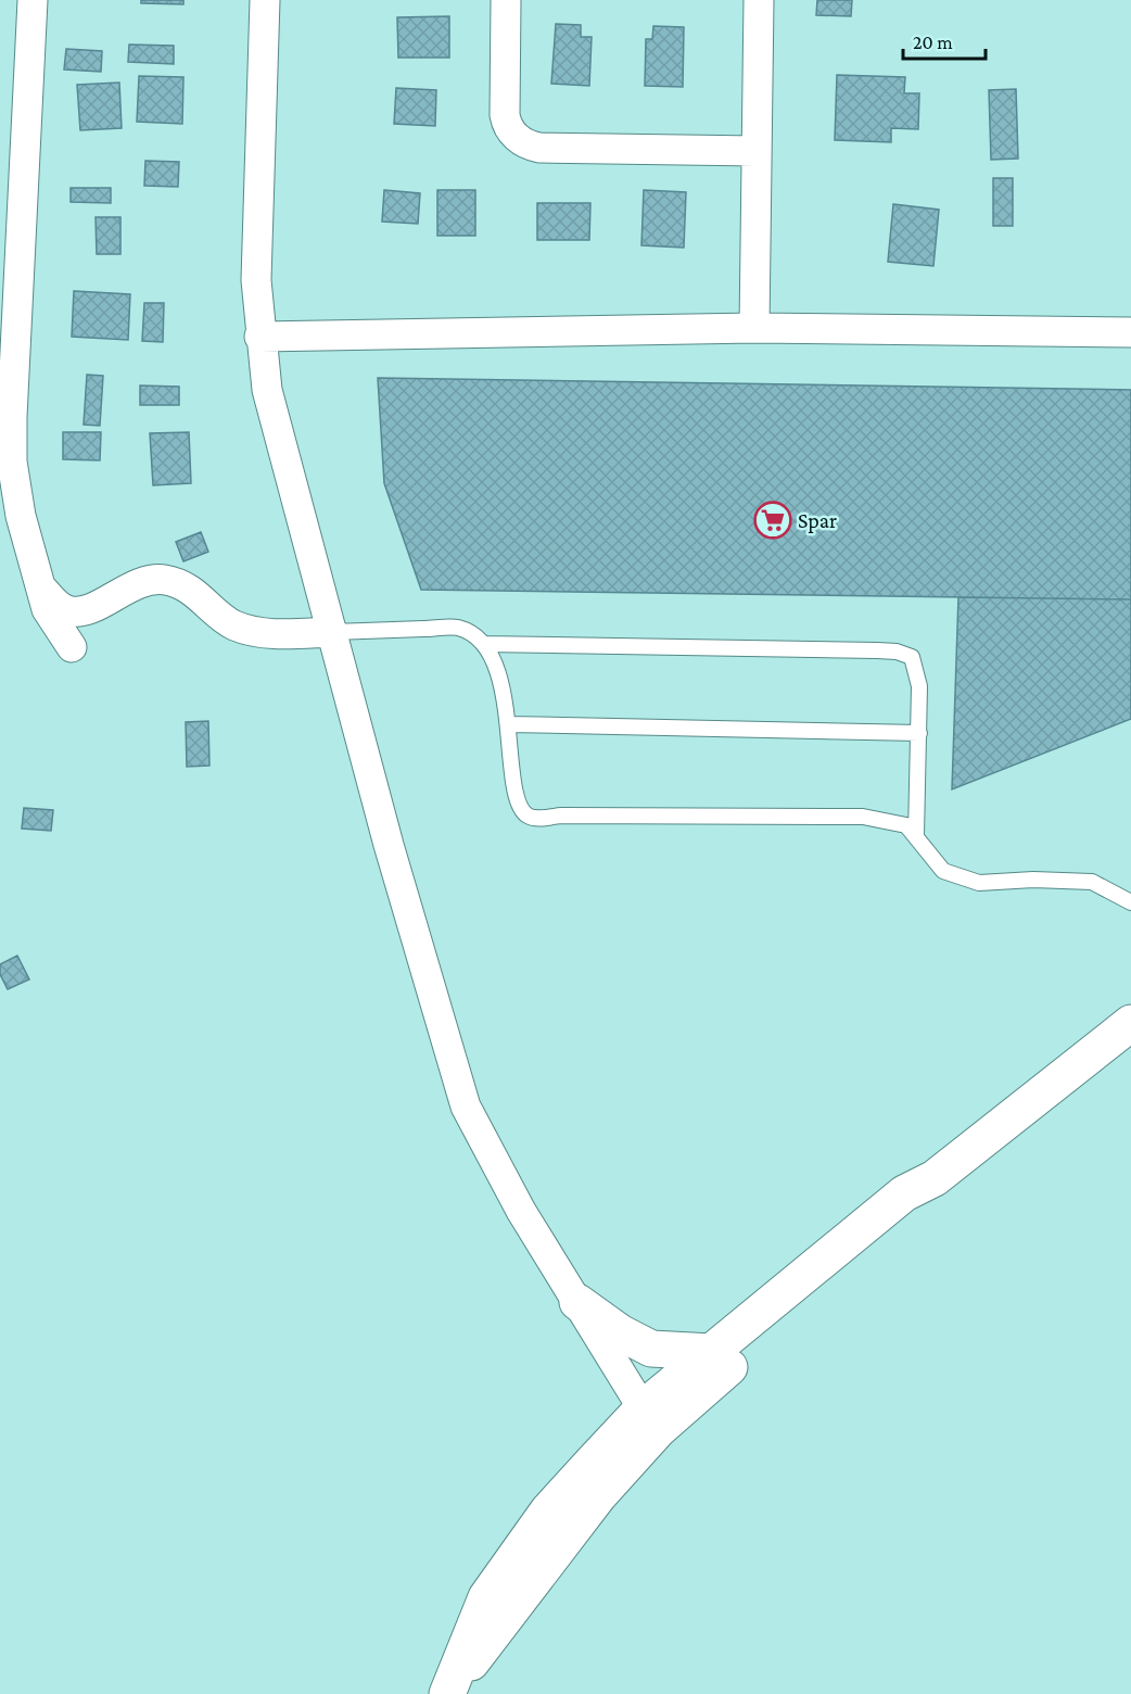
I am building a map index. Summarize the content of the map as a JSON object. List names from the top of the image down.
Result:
{
  "places": {
    "supermarket": ["Spar"]
  },
  "scale_bar": "20 m"
}
